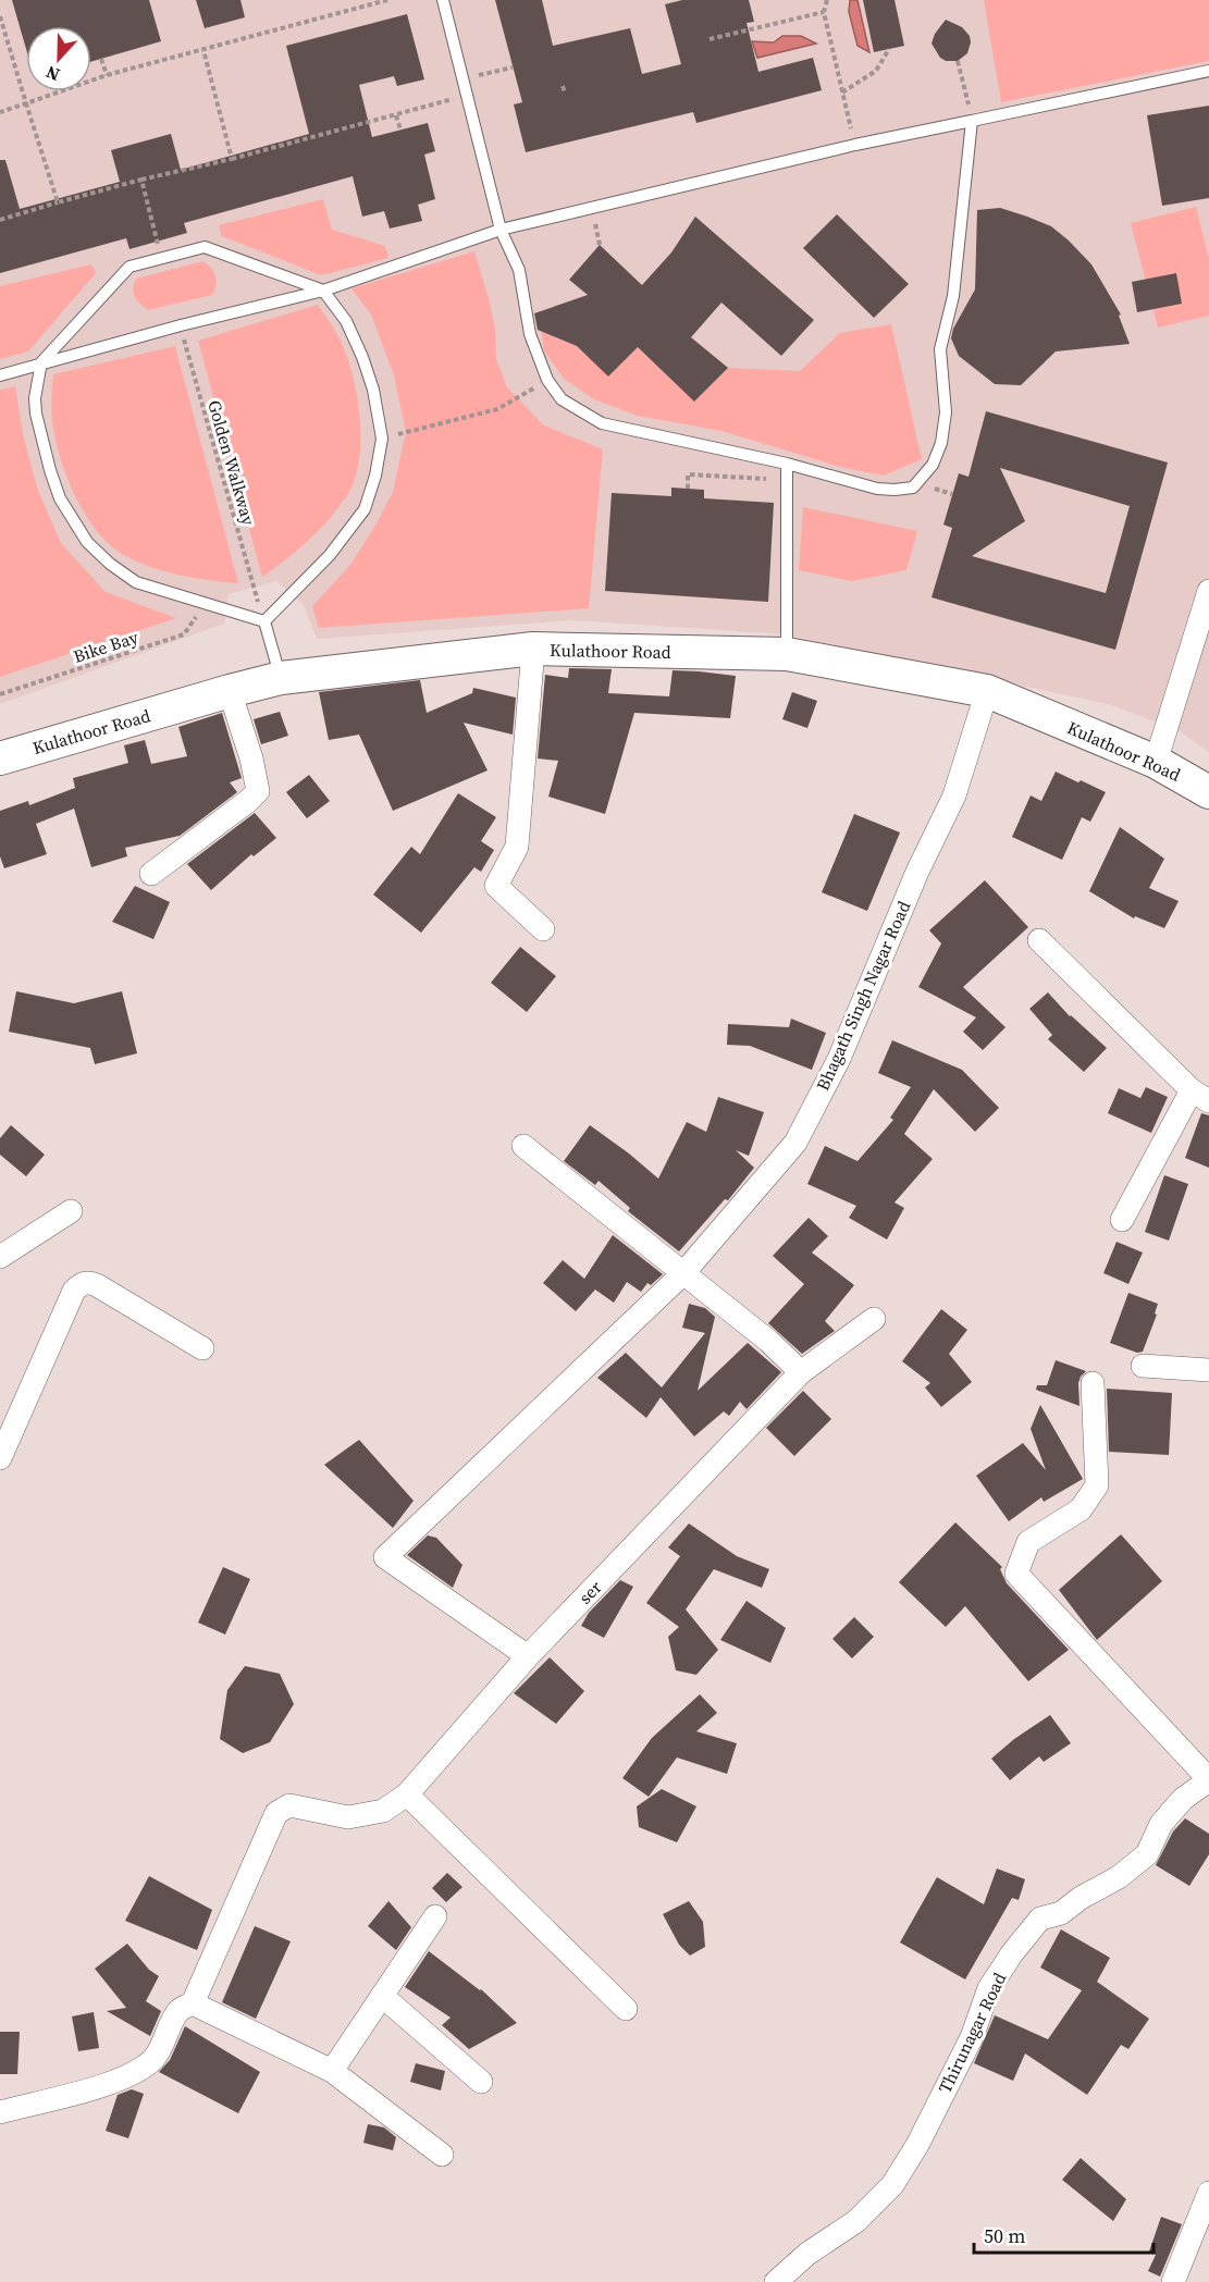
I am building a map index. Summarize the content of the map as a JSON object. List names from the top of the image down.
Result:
{
  "streets": {
    "main road": ["Kulathoor Road"],
    "street": ["Bhagath Singh Nagar Road", "ser", "Thirunagar Road"],
    "path": ["Golden Walkway", "Bike Bay"]
  },
  "crossings": [
    ["Kulathoor Road", "Bhagath Singh Nagar Road"],
    ["Bhagath Singh Nagar Road", "ser"]
  ],
  "scale_bar": "50 m",
  "north": "bottom"
}
